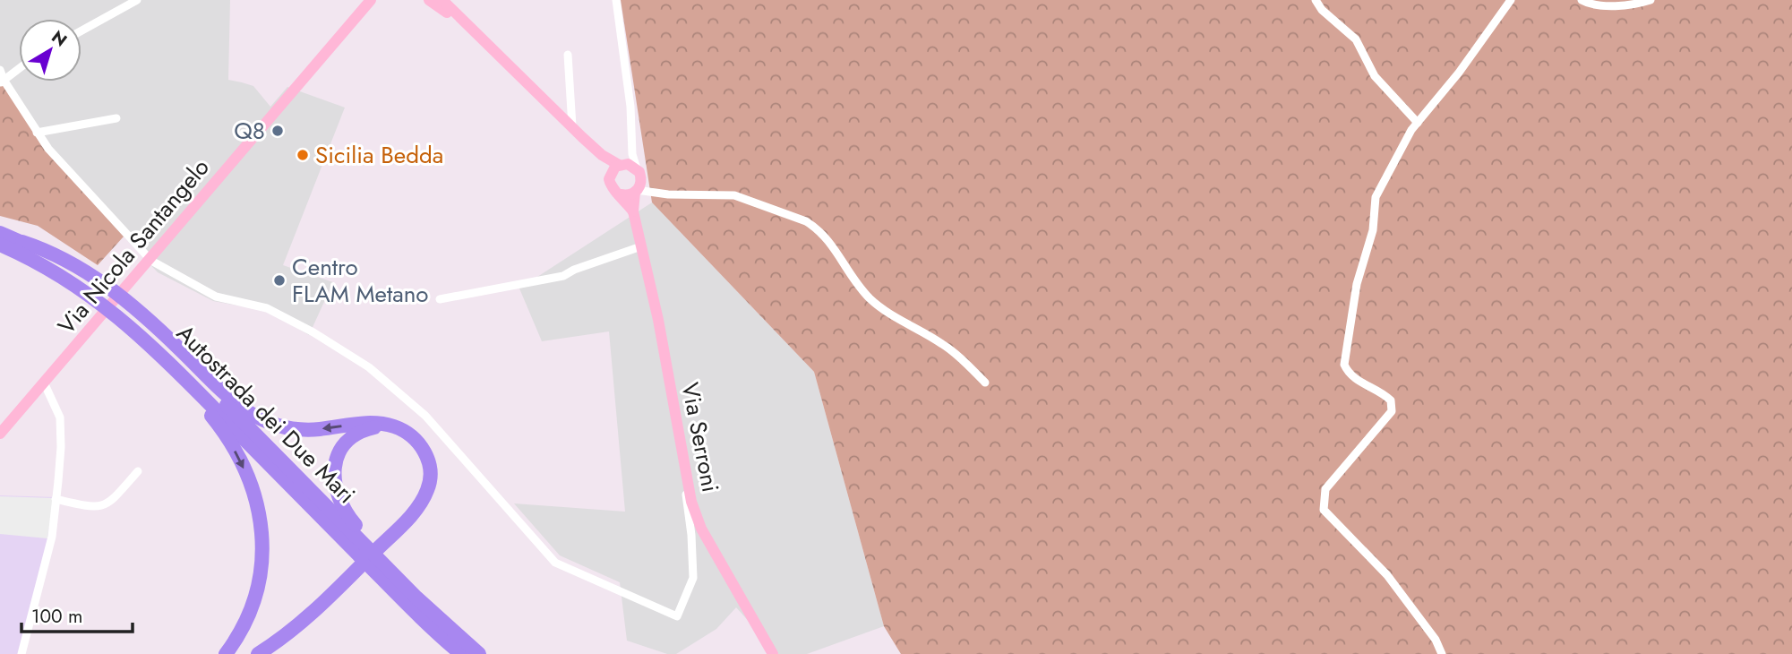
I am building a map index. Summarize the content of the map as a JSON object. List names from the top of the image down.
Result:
{
  "streets": {
    "highway": ["Autostrada dei Due Mari"],
    "main road": ["Via Nicola Santangelo", "Via Serroni"]
  },
  "places": ["Q8", "Sicilia Bedda", "Centro FLAM Metano"],
  "scale_bar": "100 m",
  "north": "top right"
}
